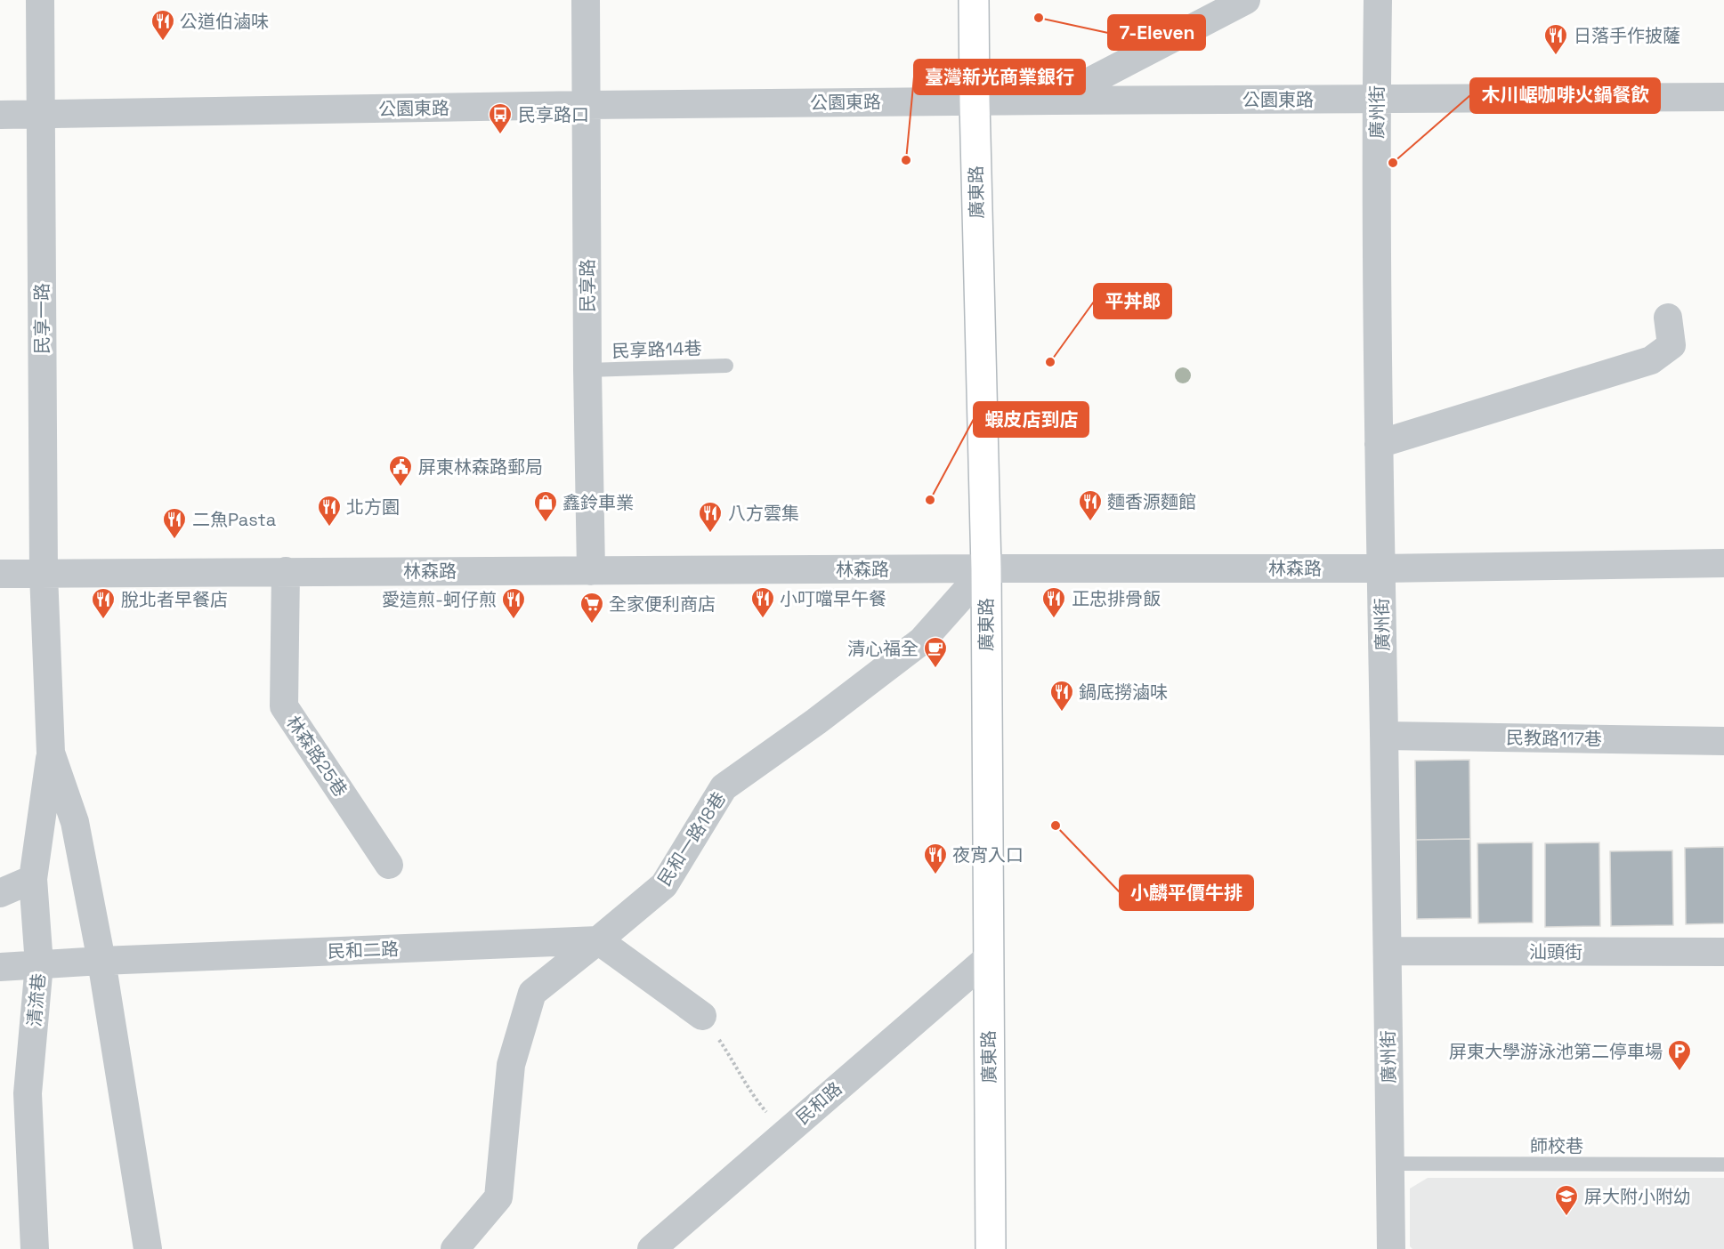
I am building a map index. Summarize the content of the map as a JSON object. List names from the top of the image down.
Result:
{
  "streets": {
    "street": [
      "公園東路",
      "廣州街",
      "廣東路",
      "民享路",
      "民享一路",
      "林森路",
      "民教路117巷",
      "林森路25巷",
      "民和一路18巷",
      "民和二路",
      "汕頭街",
      "清流巷",
      "民和路"
    ],
    "lane": ["民享路14巷", "師校巷"]
  },
  "crossings": [
    ["公園東路", "廣州街"],
    ["公園東路", "廣東路"],
    ["公園東路", "民享路"],
    ["公園東路", "民享一路"],
    ["廣州街", "林森路"],
    ["廣州街", "民教路117巷"],
    ["廣州街", "汕頭街"],
    ["廣州街", "師校巷"],
    ["廣東路", "林森路"],
    ["廣東路", "民和一路18巷"],
    ["廣東路", "民和路"],
    ["民享路", "民享路14巷"],
    ["民享路", "林森路"],
    ["民享一路", "林森路"],
    ["民享一路", "清流巷"],
    ["林森路", "林森路25巷"],
    ["林森路", "民和一路18巷"],
    ["民和一路18巷", "民和二路"],
    ["民和二路", "清流巷"]
  ],
  "places": {
    "other": [
      "7-Eleven",
      "臺灣新光商業銀行",
      "木川崌咖啡火鍋餐飲",
      "平丼郎",
      "蝦皮店到店",
      "小麟平價牛排"
    ],
    "restaurant": [
      "公道伯滷味",
      "日落手作披薩",
      "麵香源麵館",
      "北方園",
      "八方雲集",
      "二魚Pasta",
      "小叮噹早午餐",
      "正忠排骨飯",
      "脫北者早餐店",
      "愛這煎-蚵仔煎",
      "鍋底撈滷味",
      "夜宵入口"
    ],
    "bus stop": ["民享路口"],
    "public building": ["屏東林森路郵局"],
    "shop": ["鑫鈴車業"],
    "supermarket": ["全家便利商店"],
    "cafe": ["清心福全"],
    "parking": ["屏東大學游泳池第二停車場"],
    "school or university": ["屏大附小附幼"]
  }
}
